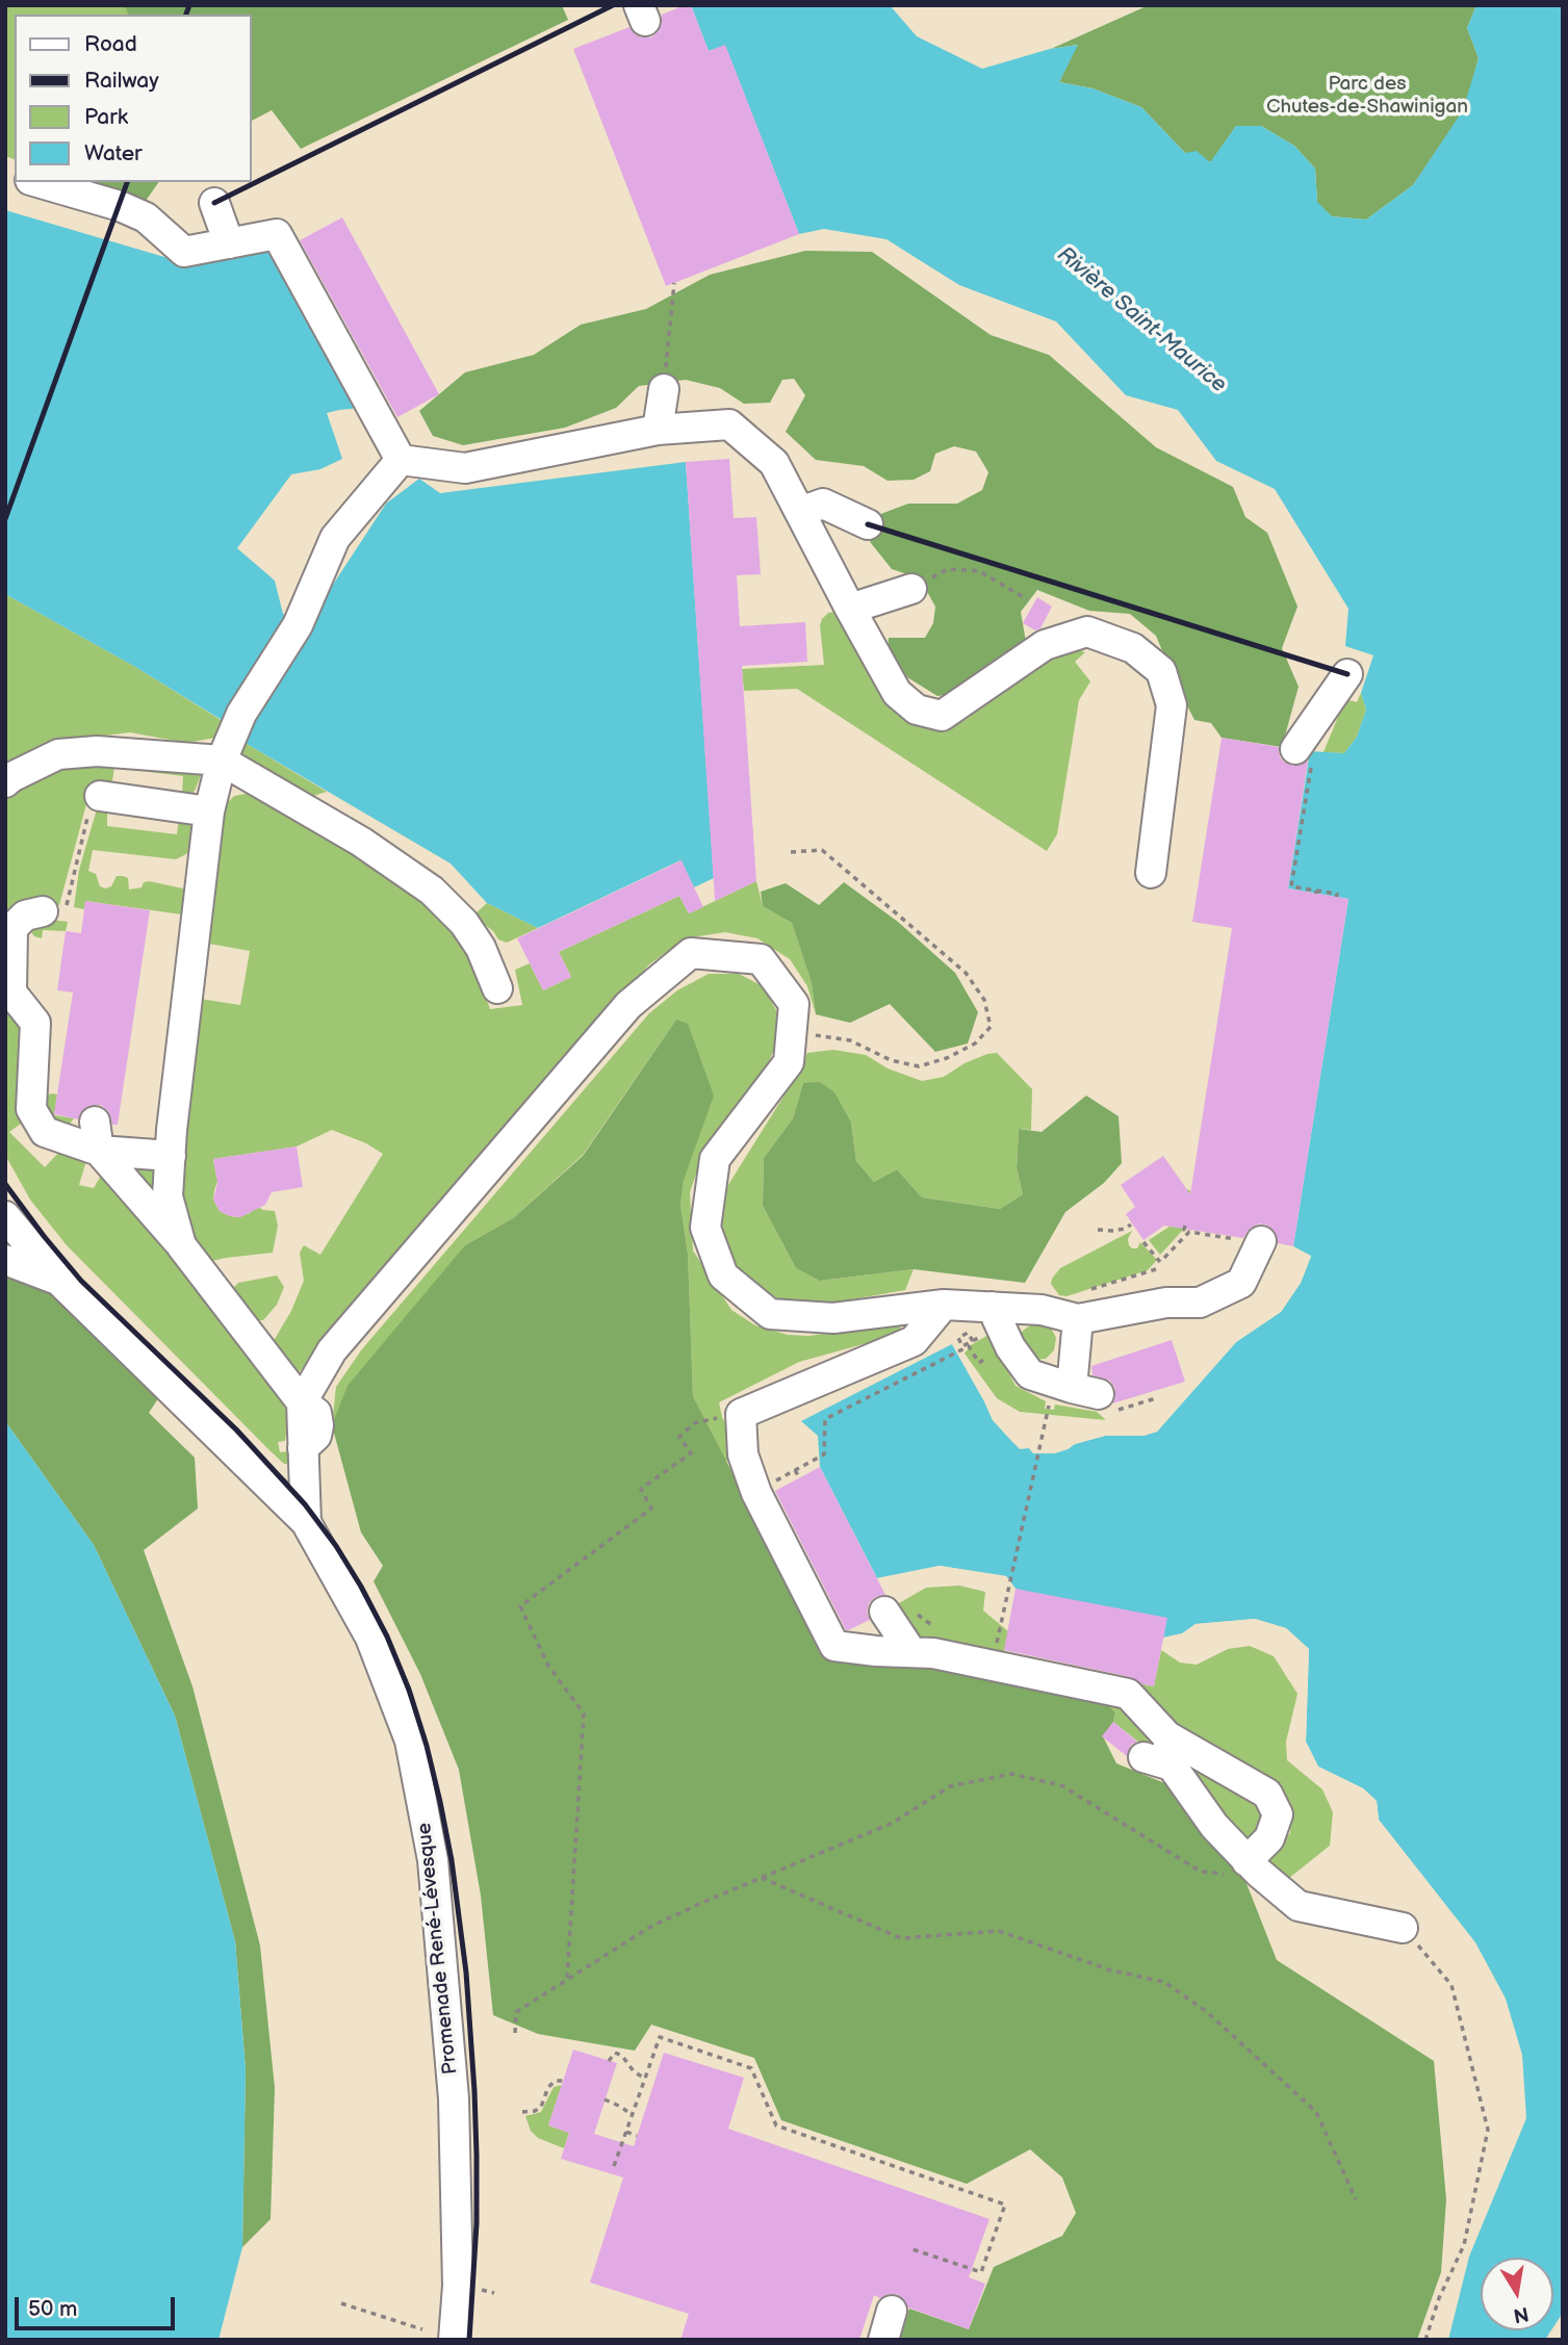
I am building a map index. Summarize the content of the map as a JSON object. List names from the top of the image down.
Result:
{
  "streets": {
    "street": ["Promenade René-Lévesque"]
  },
  "water": ["Rivière Saint-Maurice"],
  "parks": ["Parc des Chutes-de-Shawinigan"],
  "legend": [
    "Road",
    "Railway",
    "Park",
    "Water"
  ],
  "scale_bar": "50 m",
  "north": "bottom"
}
